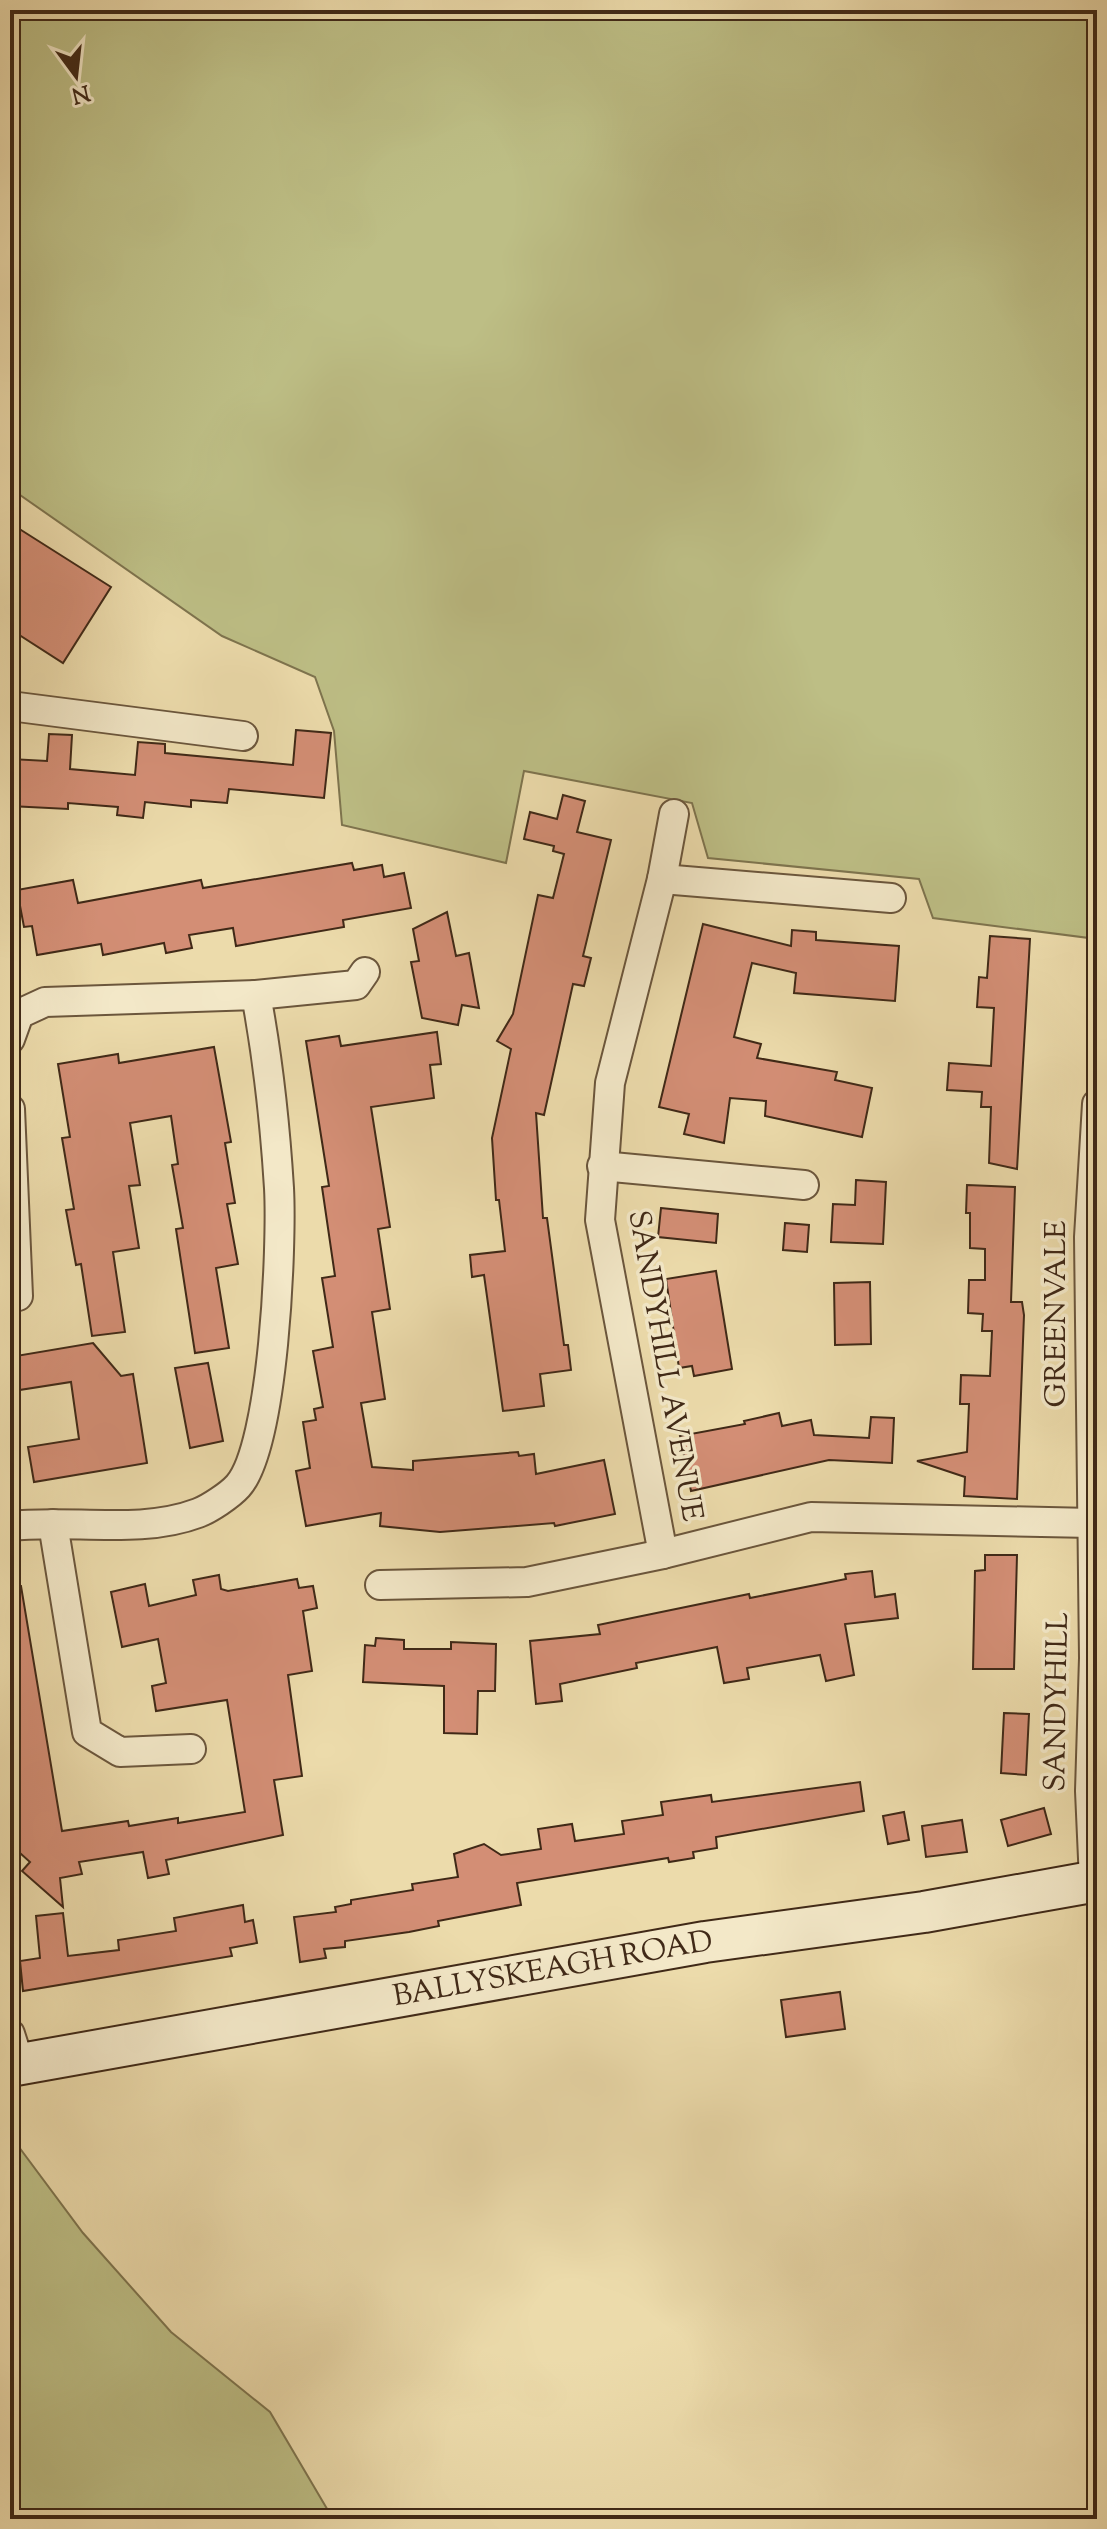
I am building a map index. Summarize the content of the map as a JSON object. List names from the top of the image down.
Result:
{
  "streets": {
    "main road": ["BALLYSKEAGH ROAD"],
    "street": ["GREENVALE", "SANDYHILL AVENUE", "SANDYHILL"]
  },
  "crossings": [
    ["GREENVALE", "SANDYHILL"],
    ["SANDYHILL", "BALLYSKEAGH ROAD"]
  ],
  "north": "bottom"
}
